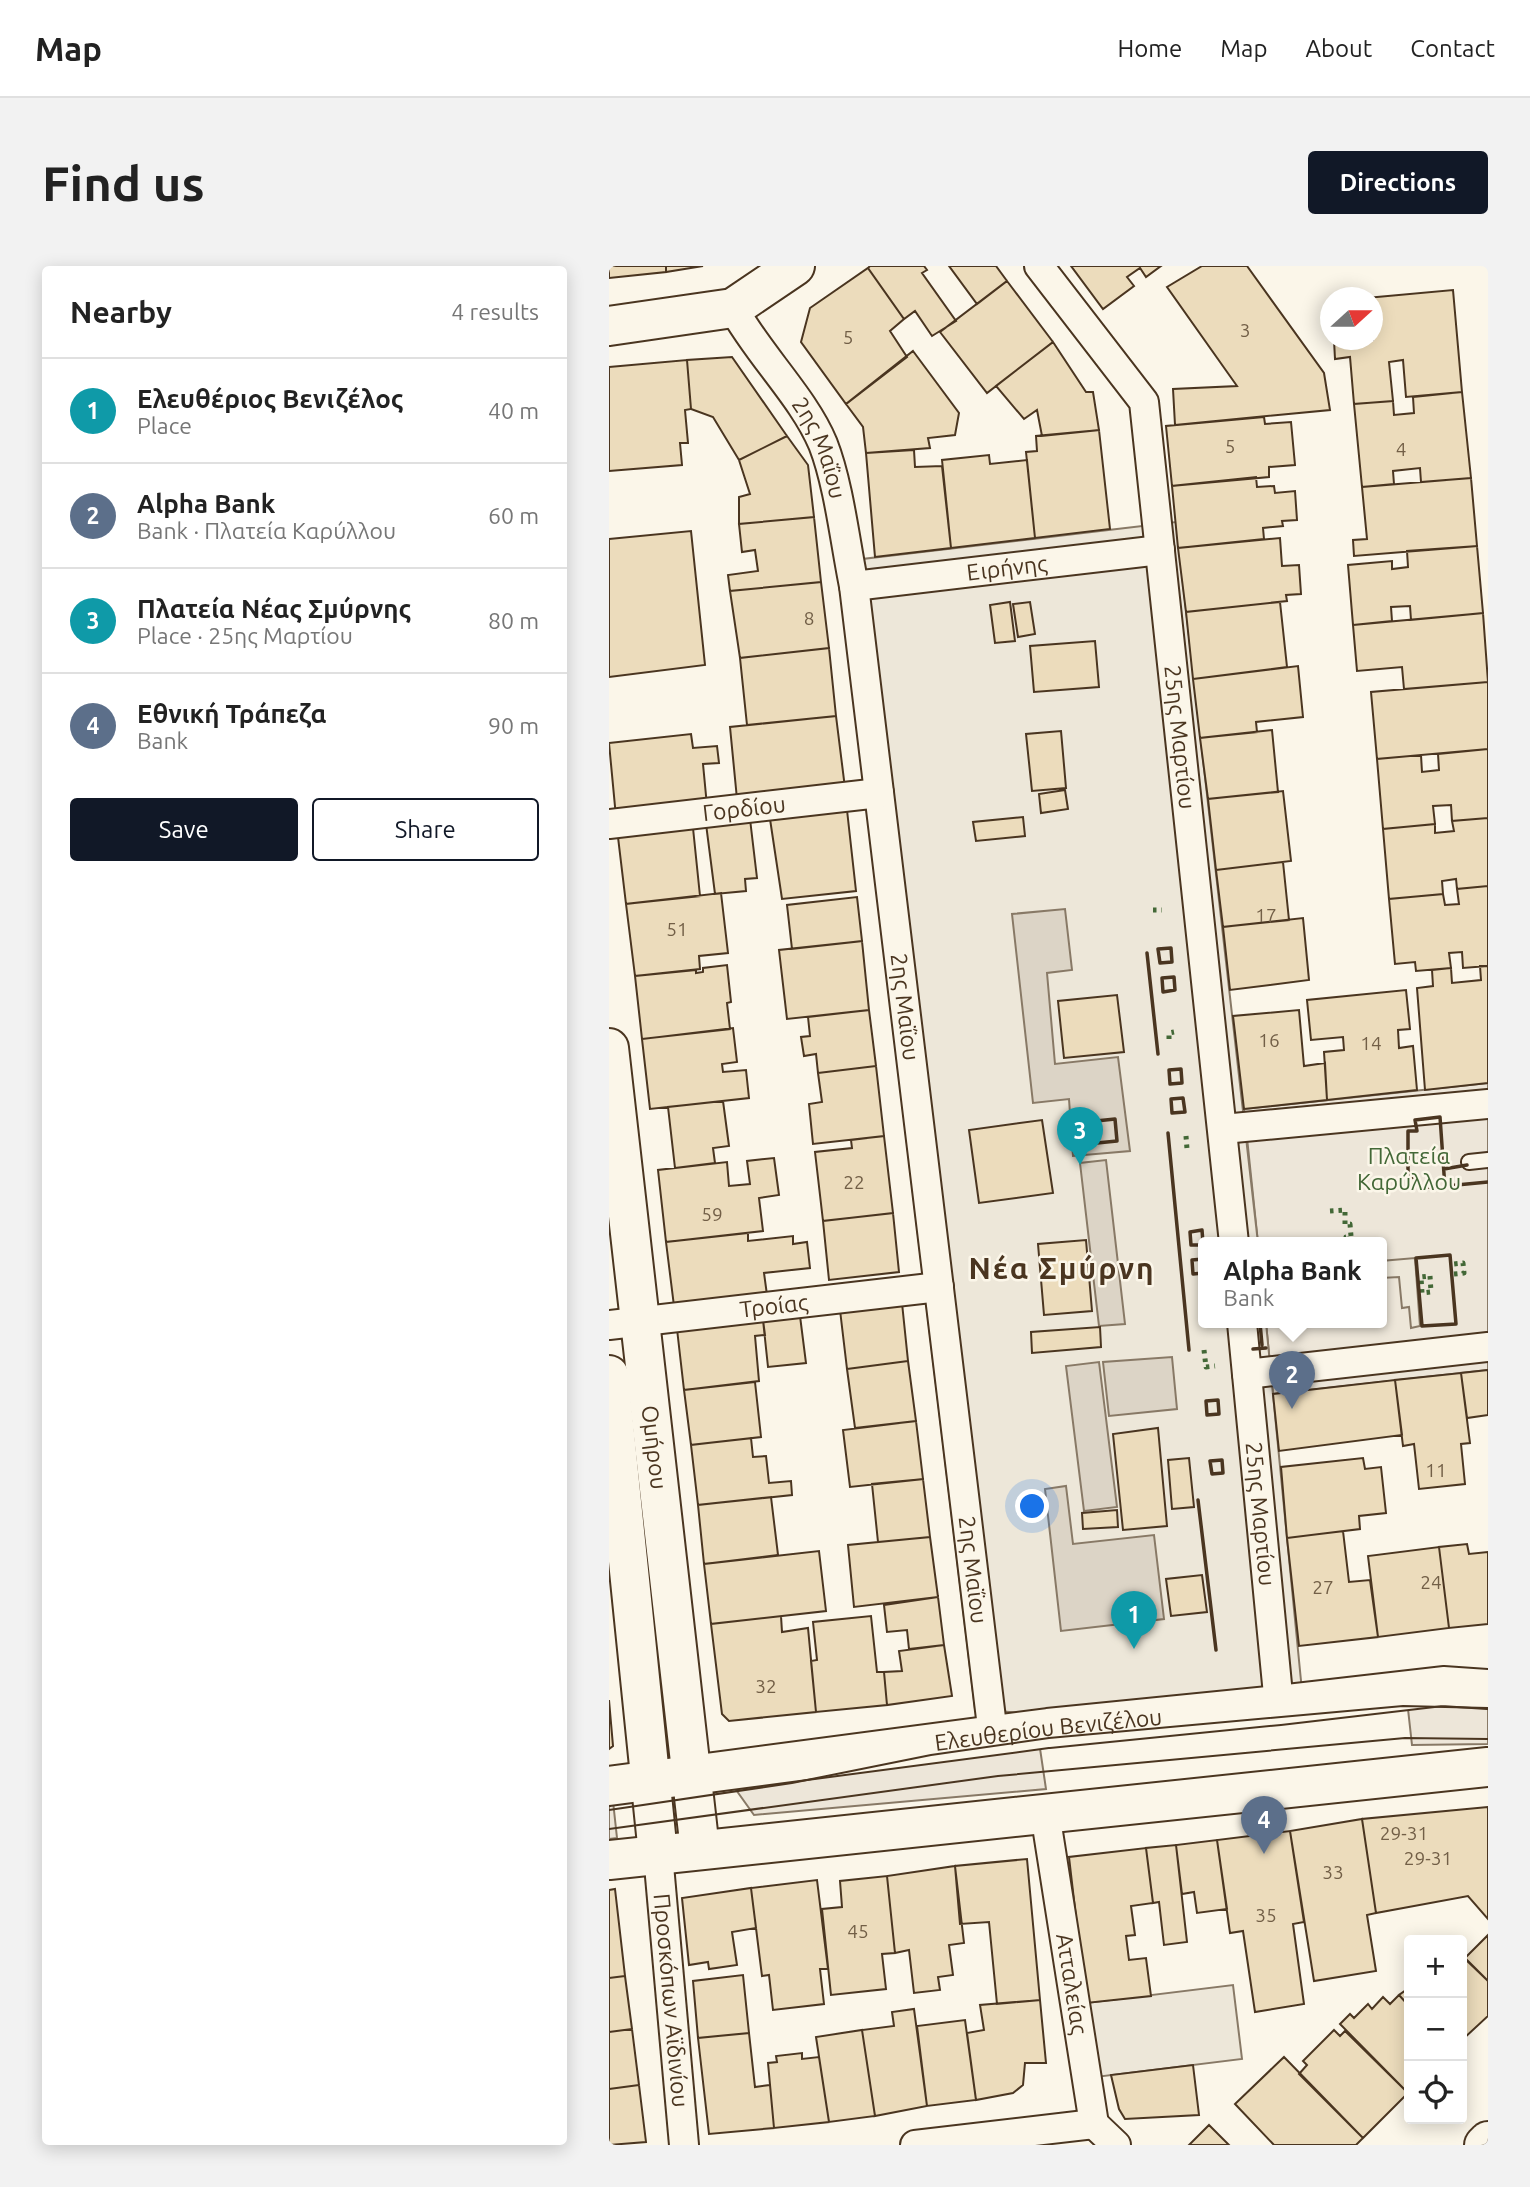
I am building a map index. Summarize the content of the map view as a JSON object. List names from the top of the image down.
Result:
{
  "streets": {
    "main road": ["Ομήρου", "Ελευθερίου Βενιζέλου"],
    "street": [
      "2ης Μαΐου",
      "Ειρήνης",
      "25ης Μαρτίου",
      "Γορδίου",
      "Τροίας",
      "Ατταλείας",
      "Προσκόπων Αϊδινίου"
    ]
  },
  "crossings": [
    ["2ης Μαΐου", "Ειρήνης"],
    ["2ης Μαΐου", "Γορδίου"],
    ["2ης Μαΐου", "Τροίας"],
    ["2ης Μαΐου", "Ελευθερίου Βενιζέλου"],
    ["Ειρήνης", "25ης Μαρτίου"],
    ["25ης Μαρτίου", "Ελευθερίου Βενιζέλου"],
    ["Τροίας", "Ομήρου"],
    ["Ομήρου", "Ελευθερίου Βενιζέλου"],
    ["Ομήρου", "Προσκόπων Αϊδινίου"]
  ],
  "districts": ["Νέα Σμύρνη"],
  "parks": ["Πλατεία Καρύλλου"],
  "house_numbers": [
    "3",
    "5",
    "5",
    "4",
    "8",
    "17",
    "51",
    "16",
    "14",
    "22",
    "59",
    "11",
    "24",
    "27",
    "32",
    "29-31",
    "29-31",
    "33",
    "35",
    "45"
  ],
  "north": "right",
  "page": {
    "header": "Map",
    "nav": [
      "Home",
      "Map",
      "About",
      "Contact"
    ],
    "buttons": [
      "Directions",
      ["Save", "Share"]
    ],
    "title": "Find us",
    "heading": ["Nearby", "4 results"],
    "list": [
      {
        "mark": "1",
        "name": "Ελευθέριος Βενιζέλος",
        "note": "Place",
        "value": "40 m"
      },
      {
        "mark": "2",
        "name": "Alpha Bank",
        "note": "Bank · Πλατεία Καρύλλου",
        "value": "60 m"
      },
      {
        "mark": "3",
        "name": "Πλατεία Νέας Σμύρνης",
        "note": "Place · 25ης Μαρτίου",
        "value": "80 m"
      },
      {
        "mark": "4",
        "name": "Εθνική Τράπεζα",
        "note": "Bank",
        "value": "90 m"
      }
    ],
    "pins": [
      "3",
      "2",
      "1",
      "4"
    ],
    "popup": ["Alpha Bank", "Bank"],
    "map_buttons": ["+", "−"]
  }
}
